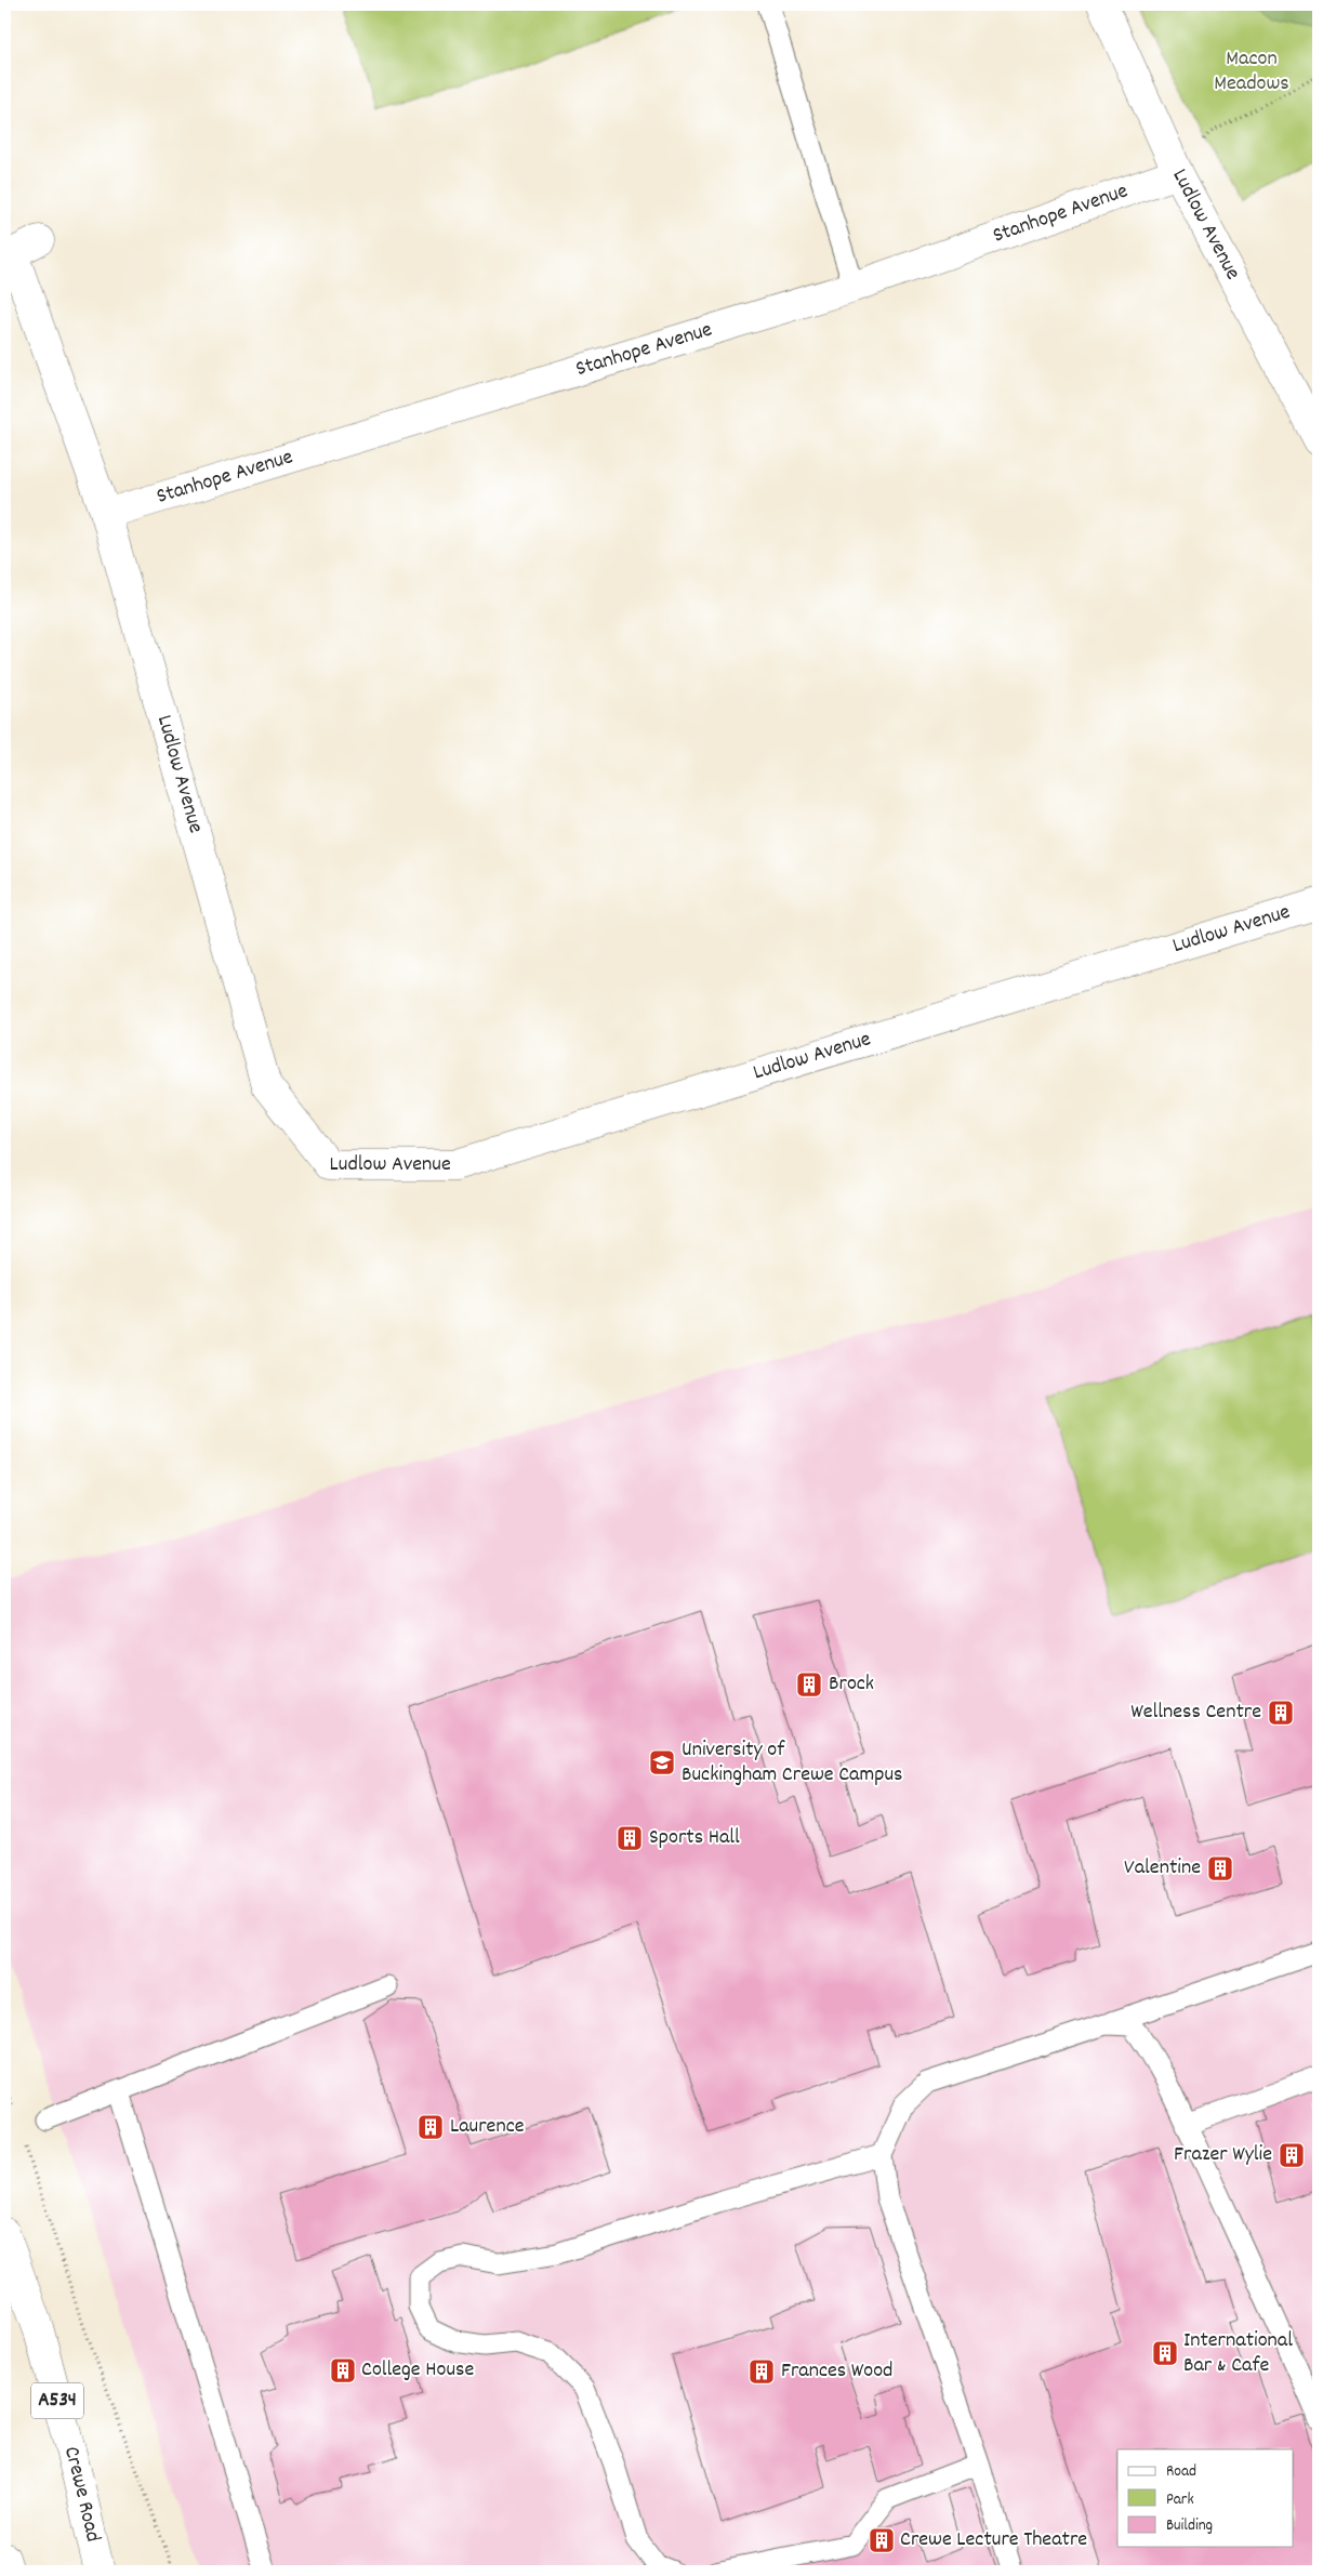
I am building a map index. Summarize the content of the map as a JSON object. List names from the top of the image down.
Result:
{
  "streets": {
    "street": [
      "Stanhope Avenue",
      "Ludlow Avenue",
      "A534",
      "Crewe Road"
    ]
  },
  "crossings": [
    ["Stanhope Avenue", "Ludlow Avenue"]
  ],
  "parks": ["Macon Meadows"],
  "places": {
    "building": [
      "Brock",
      "Wellness Centre",
      "Sports Hall",
      "Valentine",
      "Laurence",
      "Frazer Wylie",
      "International Bar & Cafe",
      "College House",
      "Frances Wood",
      "Crewe Lecture Theatre"
    ],
    "school or university": ["University of Buckingham Crewe Campus"]
  },
  "legend": ["Road", "Park", "Building"]
}
